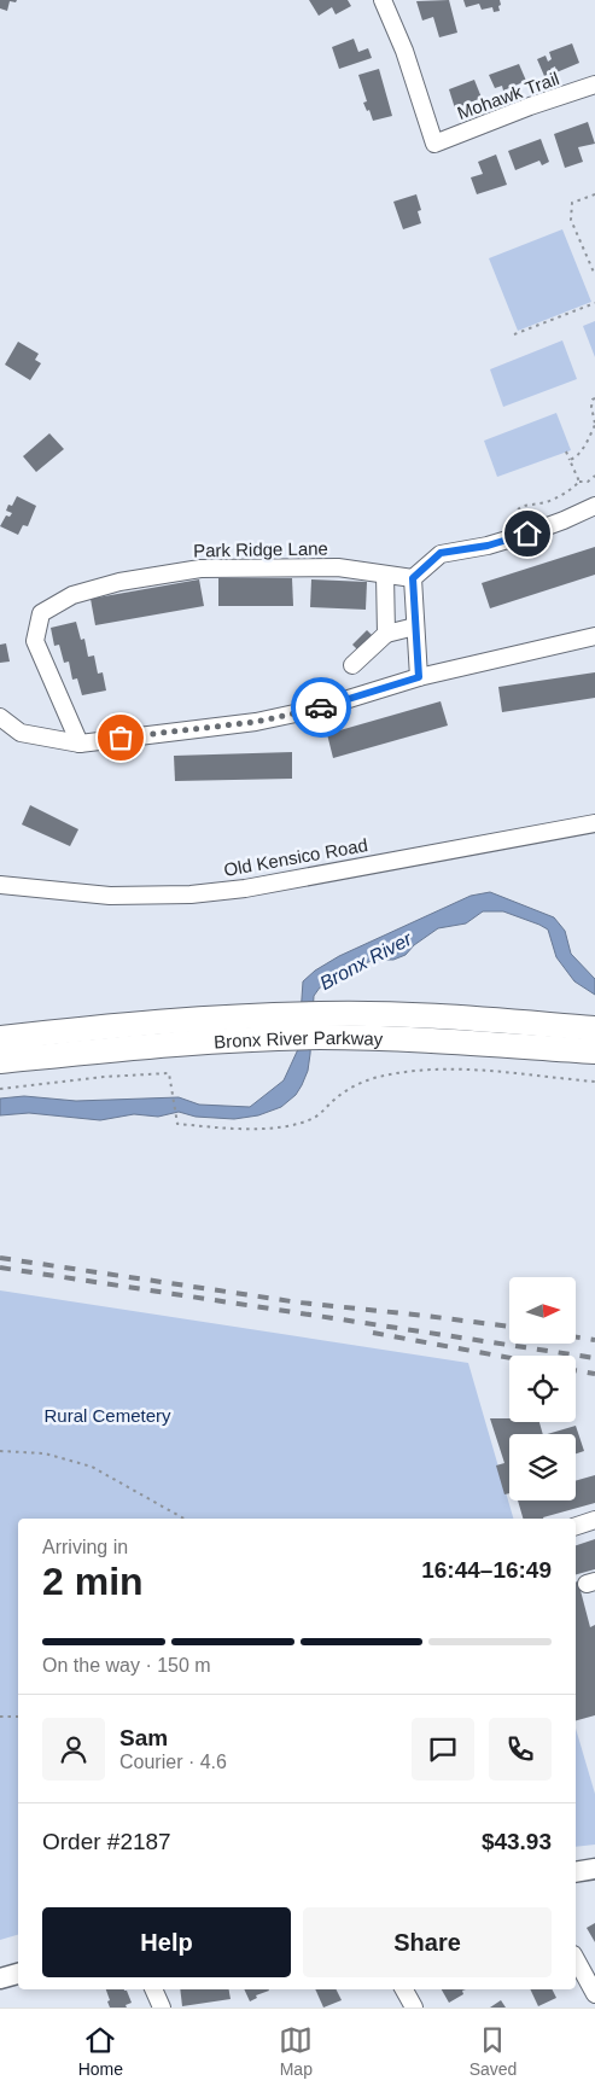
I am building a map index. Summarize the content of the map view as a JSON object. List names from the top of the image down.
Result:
{
  "streets": {
    "highway": ["Bronx River Parkway"],
    "street": ["Mohawk Trail", "Park Ridge Lane", "Old Kensico Road"]
  },
  "water": ["Bronx River"],
  "parks": ["Rural Cemetery"],
  "north": "right",
  "page": {
    "heading": ["2 min", "Arriving in", "16:44–16:49"],
    "panel": [
      "Sam",
      "Courier · 4.6",
      "Order #2187",
      "$43.93"
    ],
    "bar": "On the way · 150 m",
    "buttons": ["Help", "Share"],
    "tabs": ["Home", "Map", "Saved"]
  }
}
